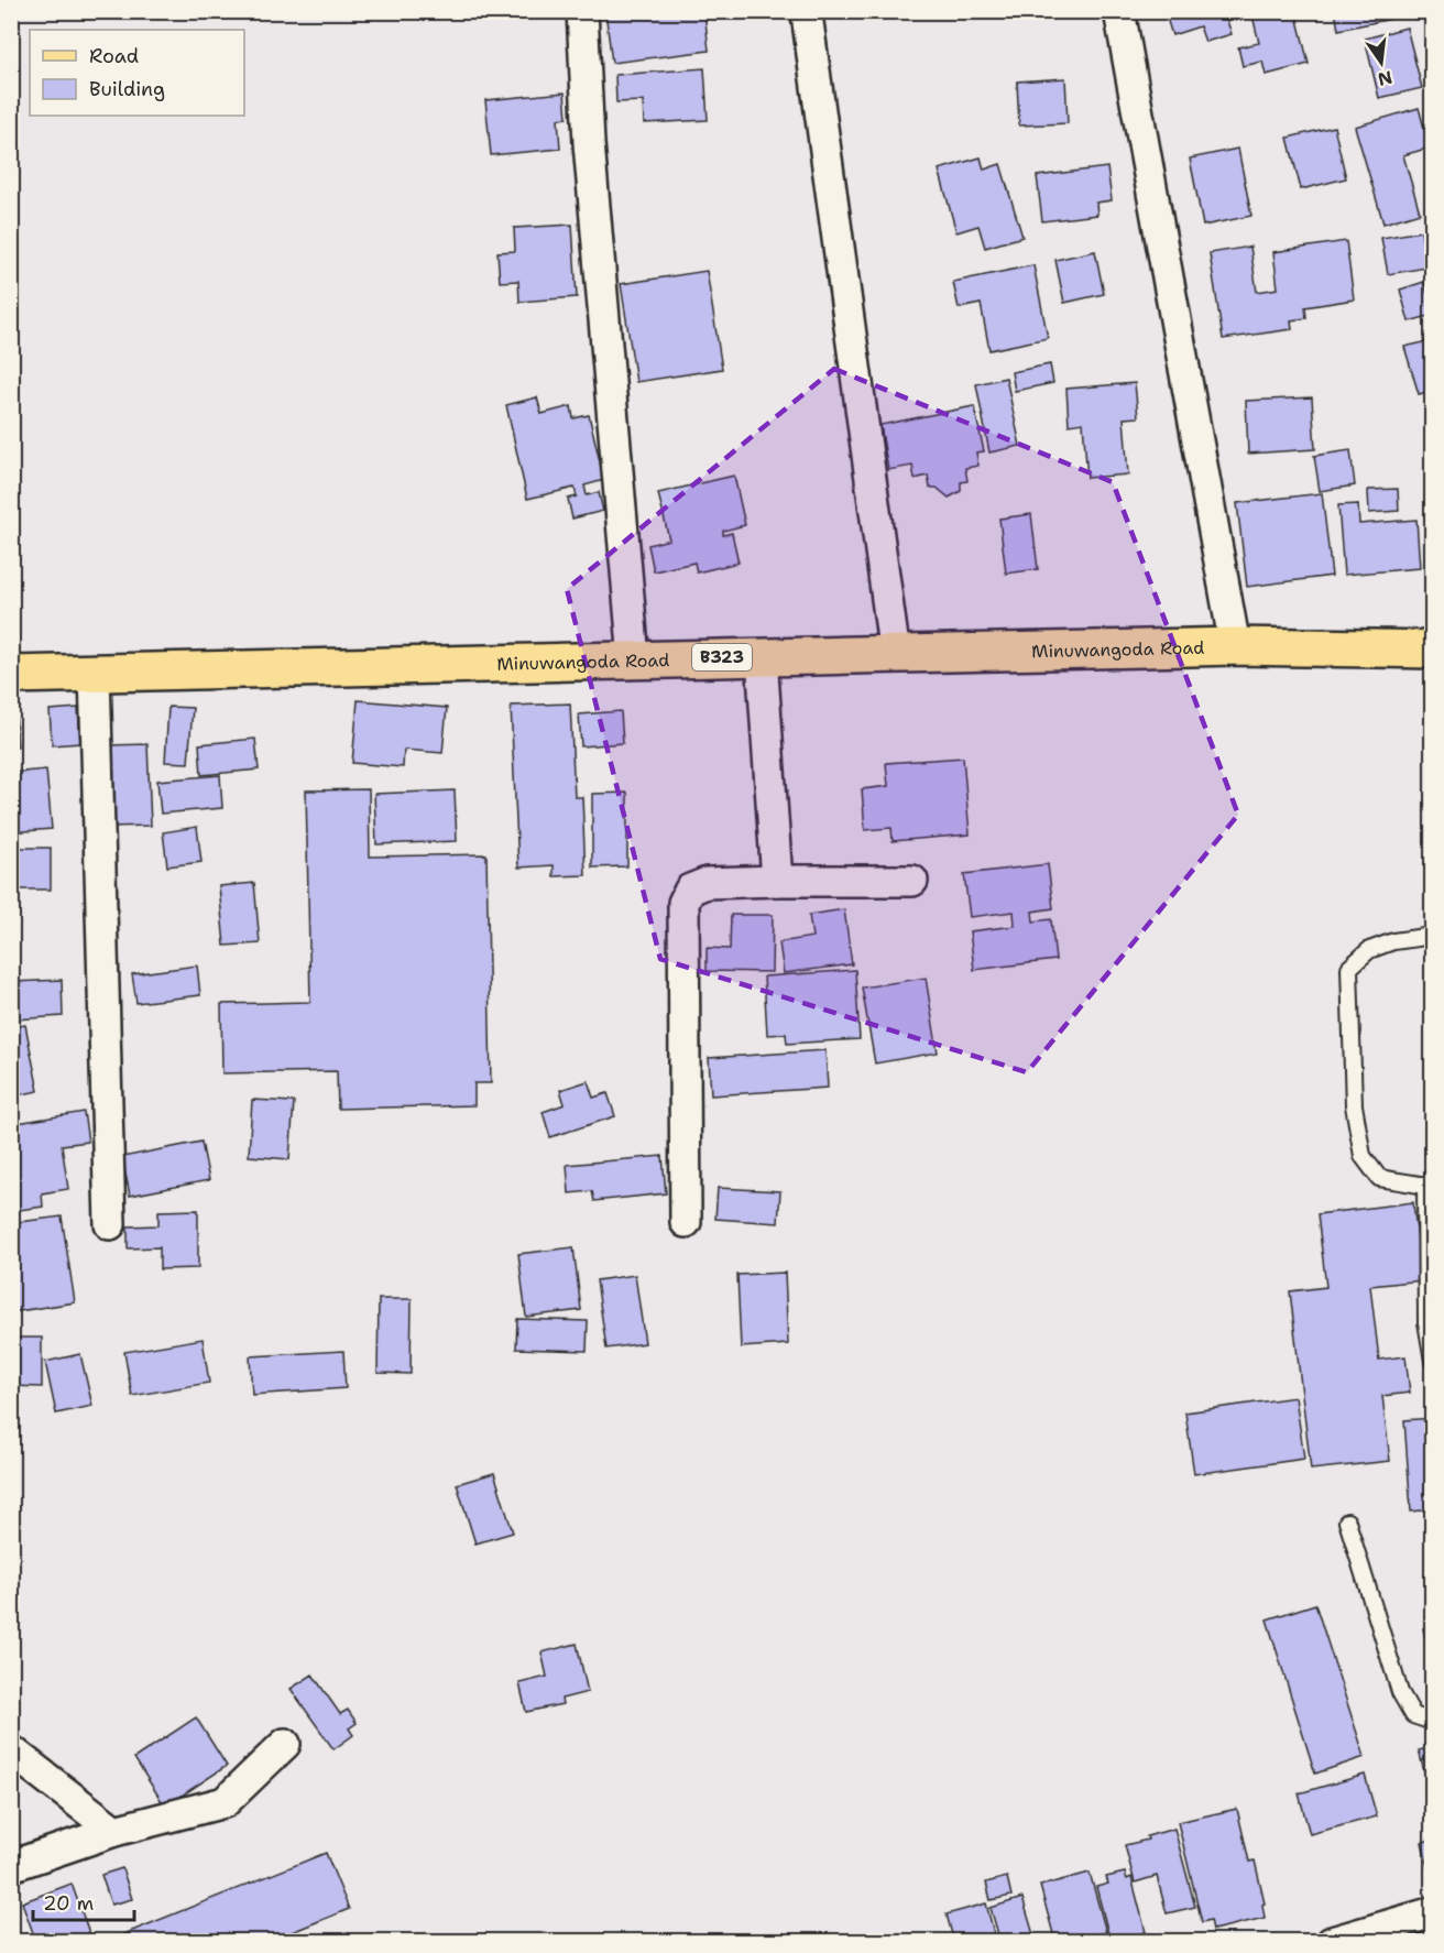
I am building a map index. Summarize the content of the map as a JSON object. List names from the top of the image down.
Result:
{
  "streets": {
    "main road": ["Minuwangoda Road", "B323"]
  },
  "legend": ["Road", "Building"],
  "scale_bar": "20 m",
  "north": "bottom"
}
